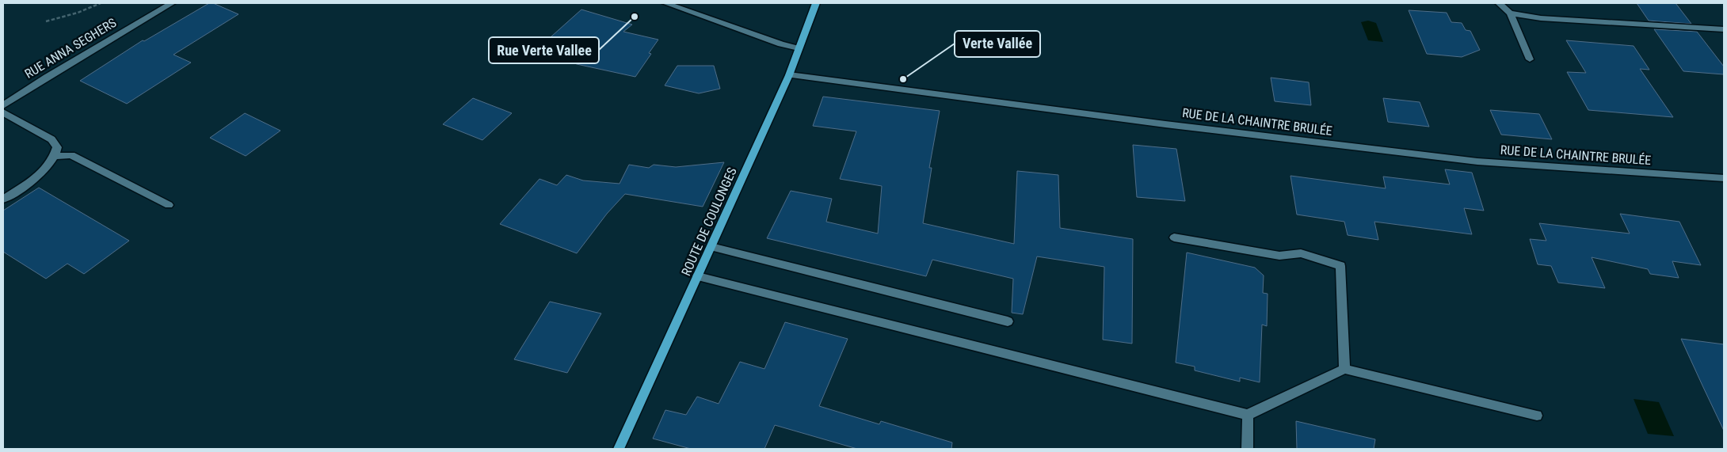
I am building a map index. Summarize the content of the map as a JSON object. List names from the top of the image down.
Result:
{
  "streets": {
    "main road": ["ROUTE DE COULONGES"],
    "street": ["RUE ANNA SEGHERS", "RUE DE LA CHAINTRE BRULÉE"]
  },
  "crossings": [
    ["RUE DE LA CHAINTRE BRULÉE", "ROUTE DE COULONGES"]
  ],
  "places": ["Rue Verte Vallee", "Verte Vallée"]
}
